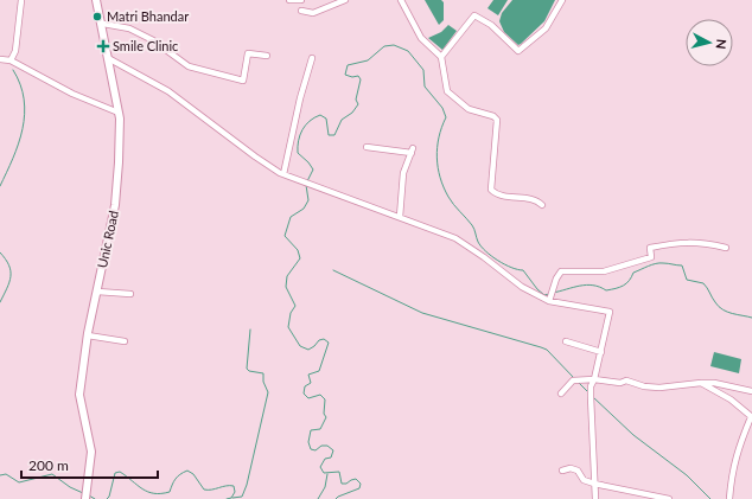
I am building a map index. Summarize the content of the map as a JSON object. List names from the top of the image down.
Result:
{
  "streets": {
    "main road": ["Unic Road"]
  },
  "places": {
    "other": ["Matri Bhandar"],
    "health": ["Smile Clinic"]
  },
  "scale_bar": "200 m",
  "north": "right"
}
